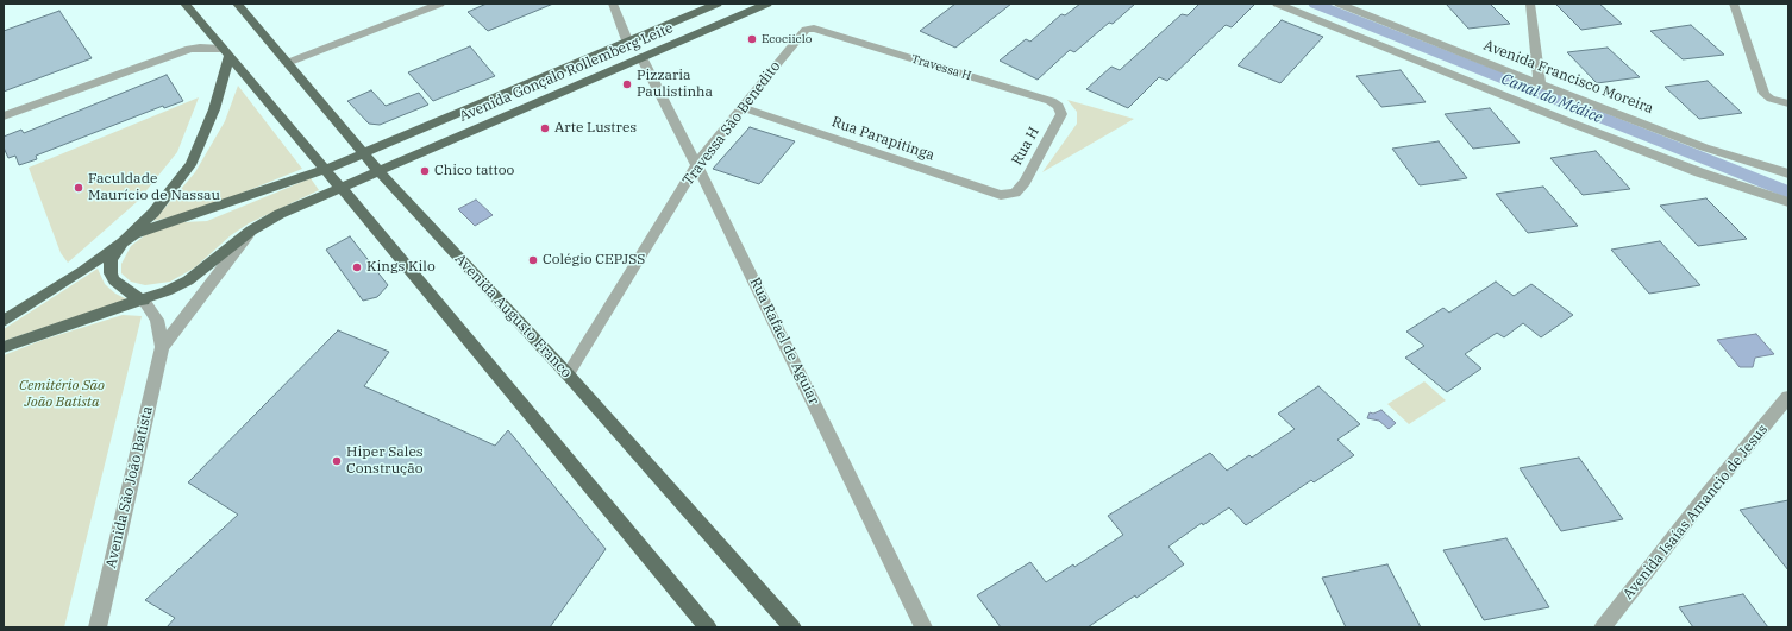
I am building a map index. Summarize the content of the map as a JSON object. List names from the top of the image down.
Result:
{
  "streets": {
    "main road": ["Avenida Gonçalo Rollemberg Leite", "Avenida Augusto Franco"],
    "street": [
      "Travessa H",
      "Avenida Francisco Moreira",
      "Travessa São Benedito",
      "Rua Parapitinga",
      "Rua H",
      "Rua Rafael de Aguiar",
      "Avenida São João Batista",
      "Avenida Isaías Amancio de Jesus"
    ]
  },
  "crossings": [
    ["Travessa H", "Travessa São Benedito"],
    ["Travessa H", "Rua H"],
    ["Avenida Gonçalo Rollemberg Leite", "Avenida Augusto Franco"],
    ["Avenida Gonçalo Rollemberg Leite", "Rua Rafael de Aguiar"],
    ["Travessa São Benedito", "Rua Parapitinga"],
    ["Travessa São Benedito", "Avenida Augusto Franco"],
    ["Travessa São Benedito", "Rua Rafael de Aguiar"],
    ["Rua Parapitinga", "Rua H"]
  ],
  "water": ["Canal do Médice"],
  "parks": ["Cemitério São João Batista"],
  "places": [
    "Ecociiclo",
    "Pizzaria Paulistinha",
    "Arte Lustres",
    "Chico tattoo",
    "Faculdade Maurício de Nassau",
    "Colégio CEPJSS",
    "Kings Kilo",
    "Hiper Sales Construção"
  ]
}
